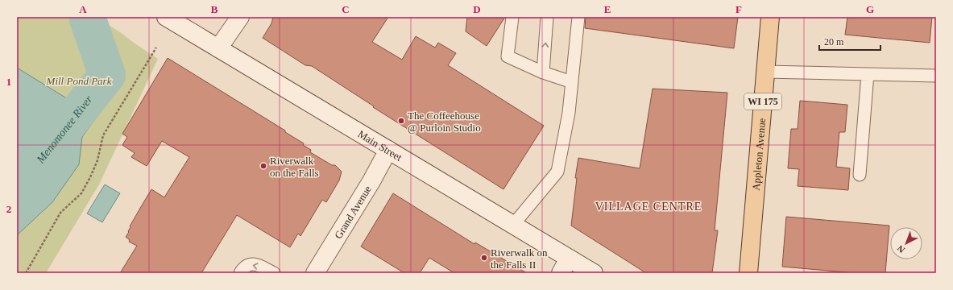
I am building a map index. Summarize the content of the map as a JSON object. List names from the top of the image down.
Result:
{
  "streets": {
    "main road": [
      "WI 175",
      "Main Street",
      "Appleton Avenue",
      "Grand Avenue"
    ]
  },
  "crossings": [
    ["Main Street", "Grand Avenue"]
  ],
  "districts": ["VILLAGE CENTRE"],
  "water": ["Menomonee River"],
  "parks": ["Mill Pond Park"],
  "places": ["The Coffeehouse @ Purloin Studio", "Riverwalk on the Falls", "Riverwalk on the Falls II"],
  "scale_bar": "20 m",
  "north": "bottom left",
  "grid": {
    "columns": [
      "A",
      "B",
      "C",
      "D",
      "E",
      "F",
      "G"
    ],
    "rows": ["1", "2"]
  }
}
